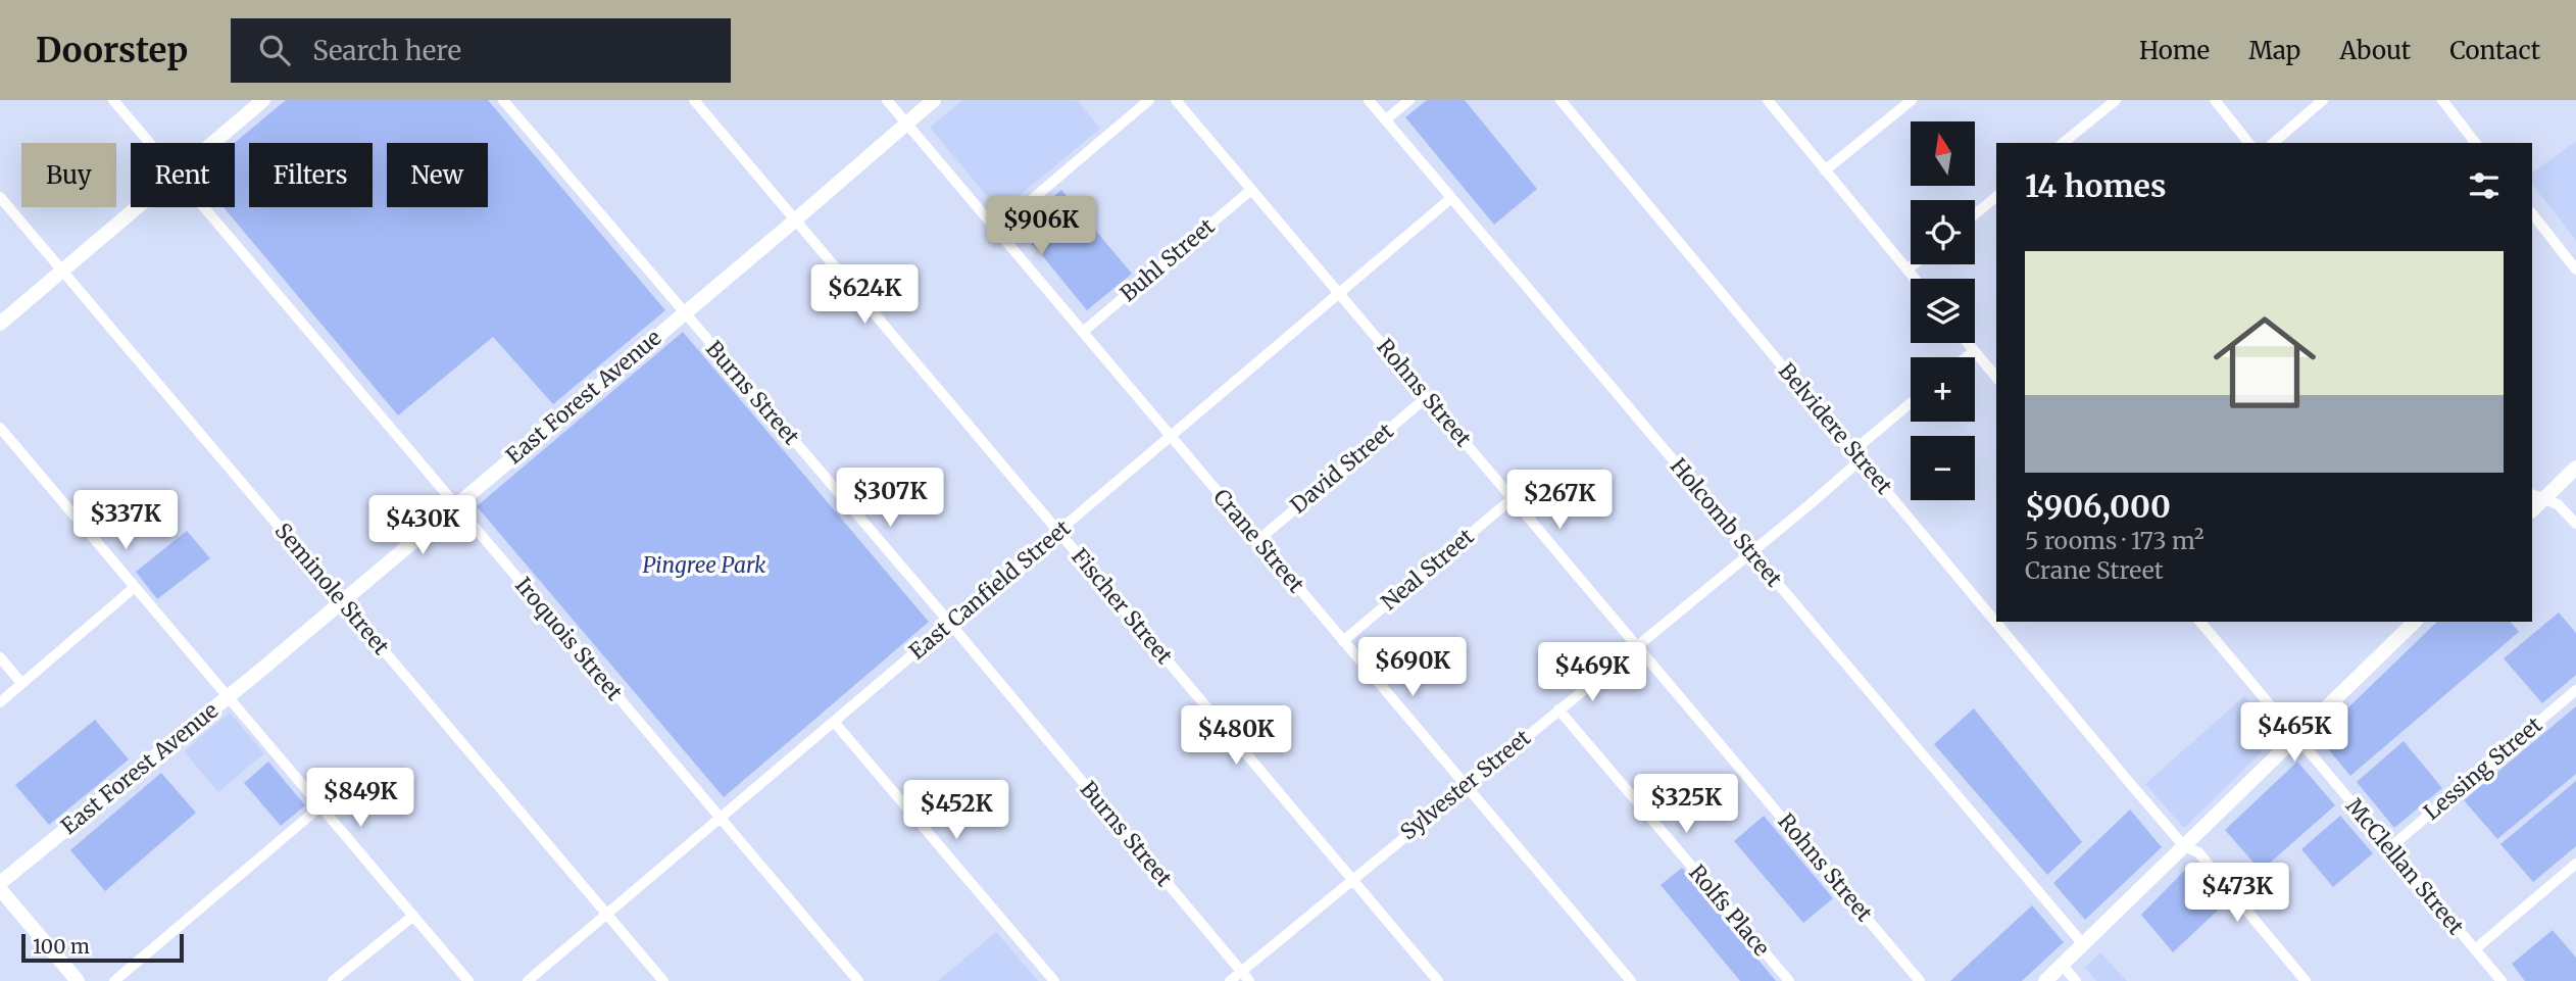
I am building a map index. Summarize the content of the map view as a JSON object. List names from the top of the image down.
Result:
{
  "streets": {
    "main road": ["East Forest Avenue"],
    "street": [
      "Buhl Street",
      "Burns Street",
      "Rohns Street",
      "Belvidere Street",
      "David Street",
      "Holcomb Street",
      "Crane Street",
      "Neal Street",
      "Seminole Street",
      "East Canfield Street",
      "Fischer Street",
      "Iroquois Street",
      "Lessing Street",
      "Sylvester Street",
      "McClellan Street",
      "Rolfs Place"
    ]
  },
  "crossings": [
    ["Buhl Street", "Rohns Street"],
    ["Buhl Street", "Crane Street"],
    ["Burns Street", "East Forest Avenue"],
    ["Burns Street", "East Canfield Street"],
    ["Burns Street", "Sylvester Street"],
    ["Rohns Street", "David Street"],
    ["Rohns Street", "Neal Street"],
    ["Rohns Street", "East Canfield Street"],
    ["Rohns Street", "Sylvester Street"],
    ["East Forest Avenue", "Crane Street"],
    ["East Forest Avenue", "Seminole Street"],
    ["East Forest Avenue", "Fischer Street"],
    ["East Forest Avenue", "Iroquois Street"],
    ["Belvidere Street", "Sylvester Street"],
    ["David Street", "Crane Street"],
    ["Holcomb Street", "East Canfield Street"],
    ["Holcomb Street", "Sylvester Street"],
    ["Crane Street", "Neal Street"],
    ["Crane Street", "East Canfield Street"],
    ["Crane Street", "Sylvester Street"],
    ["Seminole Street", "East Canfield Street"],
    ["East Canfield Street", "Fischer Street"],
    ["East Canfield Street", "Iroquois Street"],
    ["Fischer Street", "Sylvester Street"],
    ["Lessing Street", "McClellan Street"],
    ["Sylvester Street", "Rolfs Place"]
  ],
  "parks": ["Pingree Park"],
  "scale_bar": "100 m",
  "north": "top",
  "page": {
    "header": "Doorstep",
    "search": "Search here",
    "nav": [
      "Home",
      "Map",
      "About",
      "Contact"
    ],
    "map_buttons": ["+", "−"],
    "chip": [
      "Buy",
      "Rent",
      "Filters",
      "New"
    ],
    "heading": "14 homes",
    "price": [
      "$906K",
      "$624K",
      "$307K",
      "$267K",
      "$337K",
      "$430K",
      "$690K",
      "$469K",
      "$465K",
      "$480K",
      "$849K",
      "$325K",
      "$452K",
      "$473K"
    ],
    "list": [
      {
        "name": "$906,000",
        "note": "5 rooms · 173 m² · Crane Street"
      }
    ],
    "scale": "100 m"
  }
}
